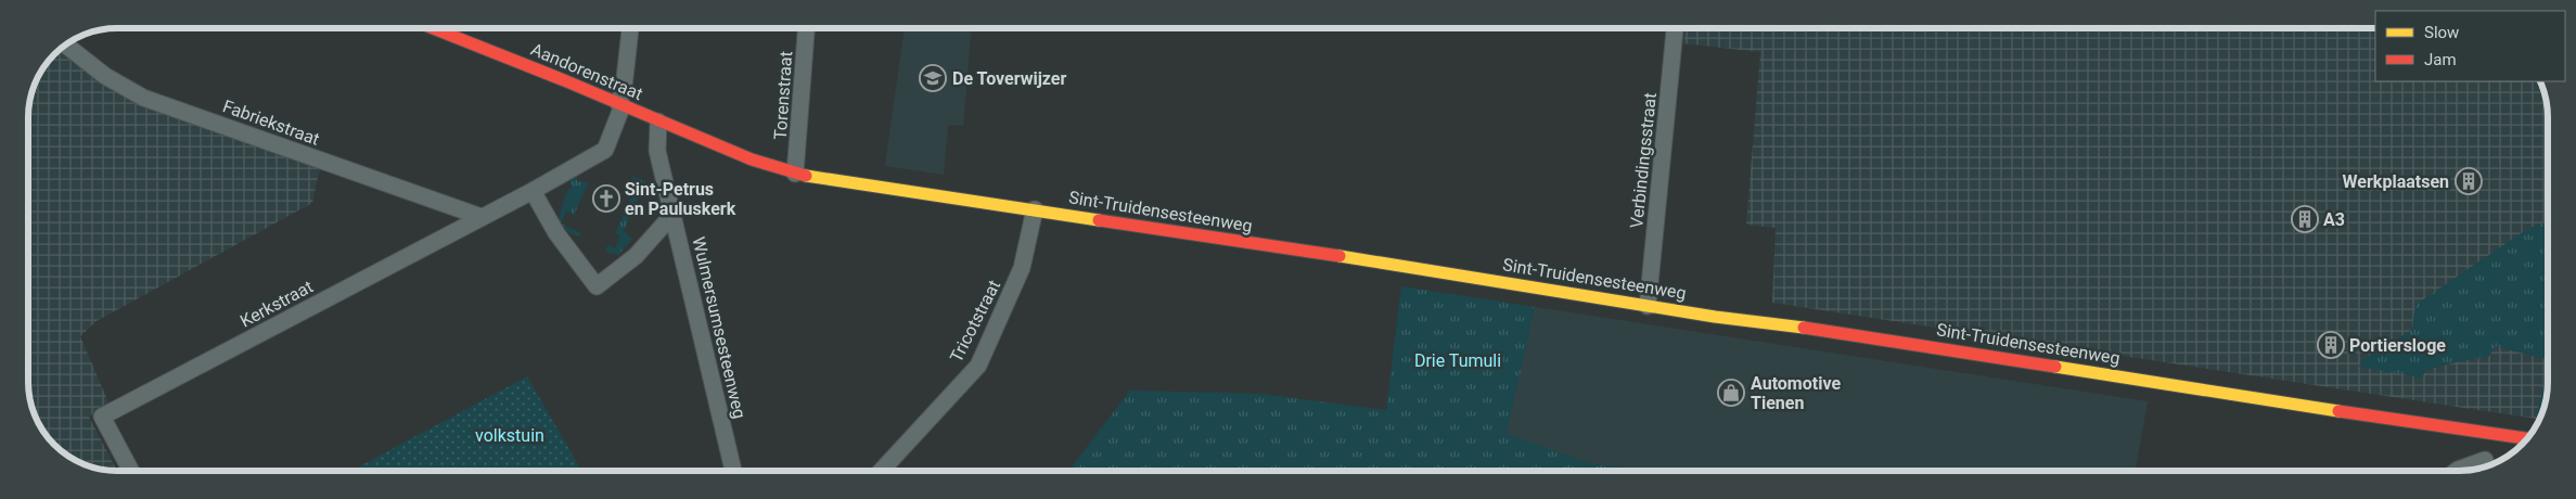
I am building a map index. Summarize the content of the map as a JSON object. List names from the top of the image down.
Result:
{
  "streets": {
    "main road": ["Aandorenstraat", "Sint-Truidensesteenweg"],
    "street": [
      "Torenstraat",
      "Fabriekstraat",
      "Verbindingsstraat",
      "Kerkstraat",
      "Tricotstraat",
      "Wulmersumsesteenweg"
    ]
  },
  "crossings": [
    ["Aandorenstraat", "Sint-Truidensesteenweg"],
    ["Aandorenstraat", "Kerkstraat"],
    ["Aandorenstraat", "Wulmersumsesteenweg"],
    ["Torenstraat", "Sint-Truidensesteenweg"],
    ["Fabriekstraat", "Kerkstraat"],
    ["Verbindingsstraat", "Sint-Truidensesteenweg"],
    ["Sint-Truidensesteenweg", "Tricotstraat"],
    ["Sint-Truidensesteenweg", "Wulmersumsesteenweg"]
  ],
  "parks": ["Drie Tumuli", "volkstuin"],
  "places": {
    "school or university": ["De Toverwijzer"],
    "building": ["Werkplaatsen", "A3", "Portiersloge"],
    "church": ["Sint-Petrus en Pauluskerk"],
    "shop": ["Automotive Tienen"]
  },
  "legend": ["Slow", "Jam"]
}
